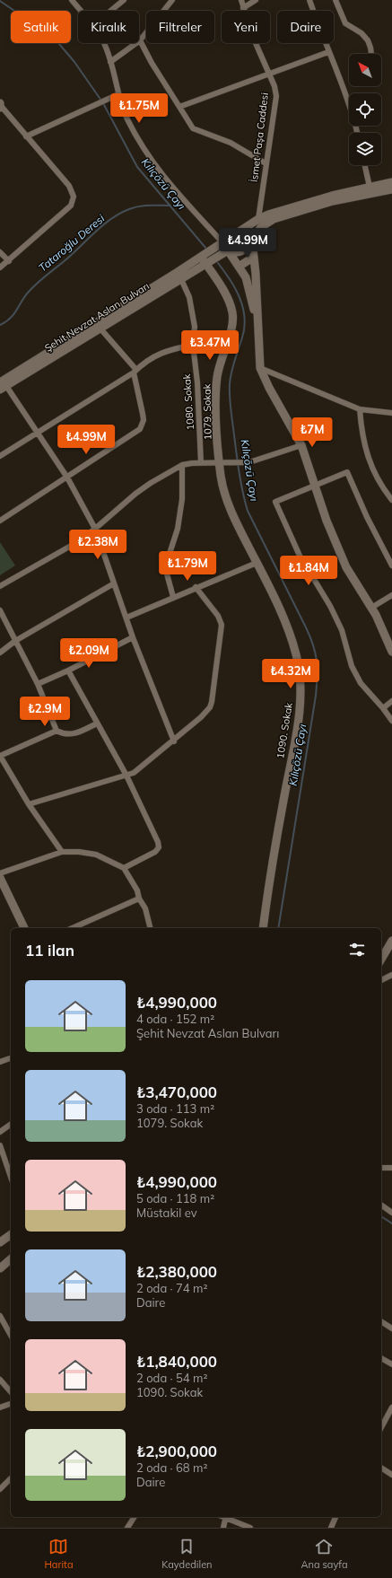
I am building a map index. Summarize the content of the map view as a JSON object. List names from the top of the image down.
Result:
{
  "streets": {
    "street": [
      "İsmet Paşa Caddesi",
      "Şehit Nevzat Aslan Bulvarı",
      "1080. Sokak",
      "1079. Sokak",
      "1090. Sokak"
    ]
  },
  "crossings": [
    ["Şehit Nevzat Aslan Bulvarı", "1080. Sokak"],
    ["Şehit Nevzat Aslan Bulvarı", "1079. Sokak"],
    ["1079. Sokak", "1090. Sokak"]
  ],
  "water": ["Kılıçözü Çayı", "Tataroğlu Deresi"],
  "north": "top left",
  "page": {
    "chip": [
      "Satılık",
      "Kiralık",
      "Filtreler",
      "Yeni",
      "Daire"
    ],
    "price": [
      "₺1.75M",
      "₺4.99M",
      "₺3.47M",
      "₺7M",
      "₺4.99M",
      "₺2.38M",
      "₺1.79M",
      "₺1.84M",
      "₺2.09M",
      "₺4.32M",
      "₺2.9M"
    ],
    "heading": "11 ilan",
    "list": [
      {
        "name": "₺4,990,000",
        "note": "4 oda · 152 m² · Şehit Nevzat Aslan Bulvarı"
      },
      {
        "name": "₺3,470,000",
        "note": "3 oda · 113 m² · 1079. Sokak"
      },
      {
        "name": "₺4,990,000",
        "note": "5 oda · 118 m² · Müstakil ev"
      },
      {
        "name": "₺2,380,000",
        "note": "2 oda · 74 m² · Daire"
      },
      {
        "name": "₺1,840,000",
        "note": "2 oda · 54 m² · 1090. Sokak"
      },
      {
        "name": "₺2,900,000",
        "note": "2 oda · 68 m² · Daire"
      }
    ],
    "tabs": ["Harita", "Kaydedilen", "Ana sayfa"]
  }
}
